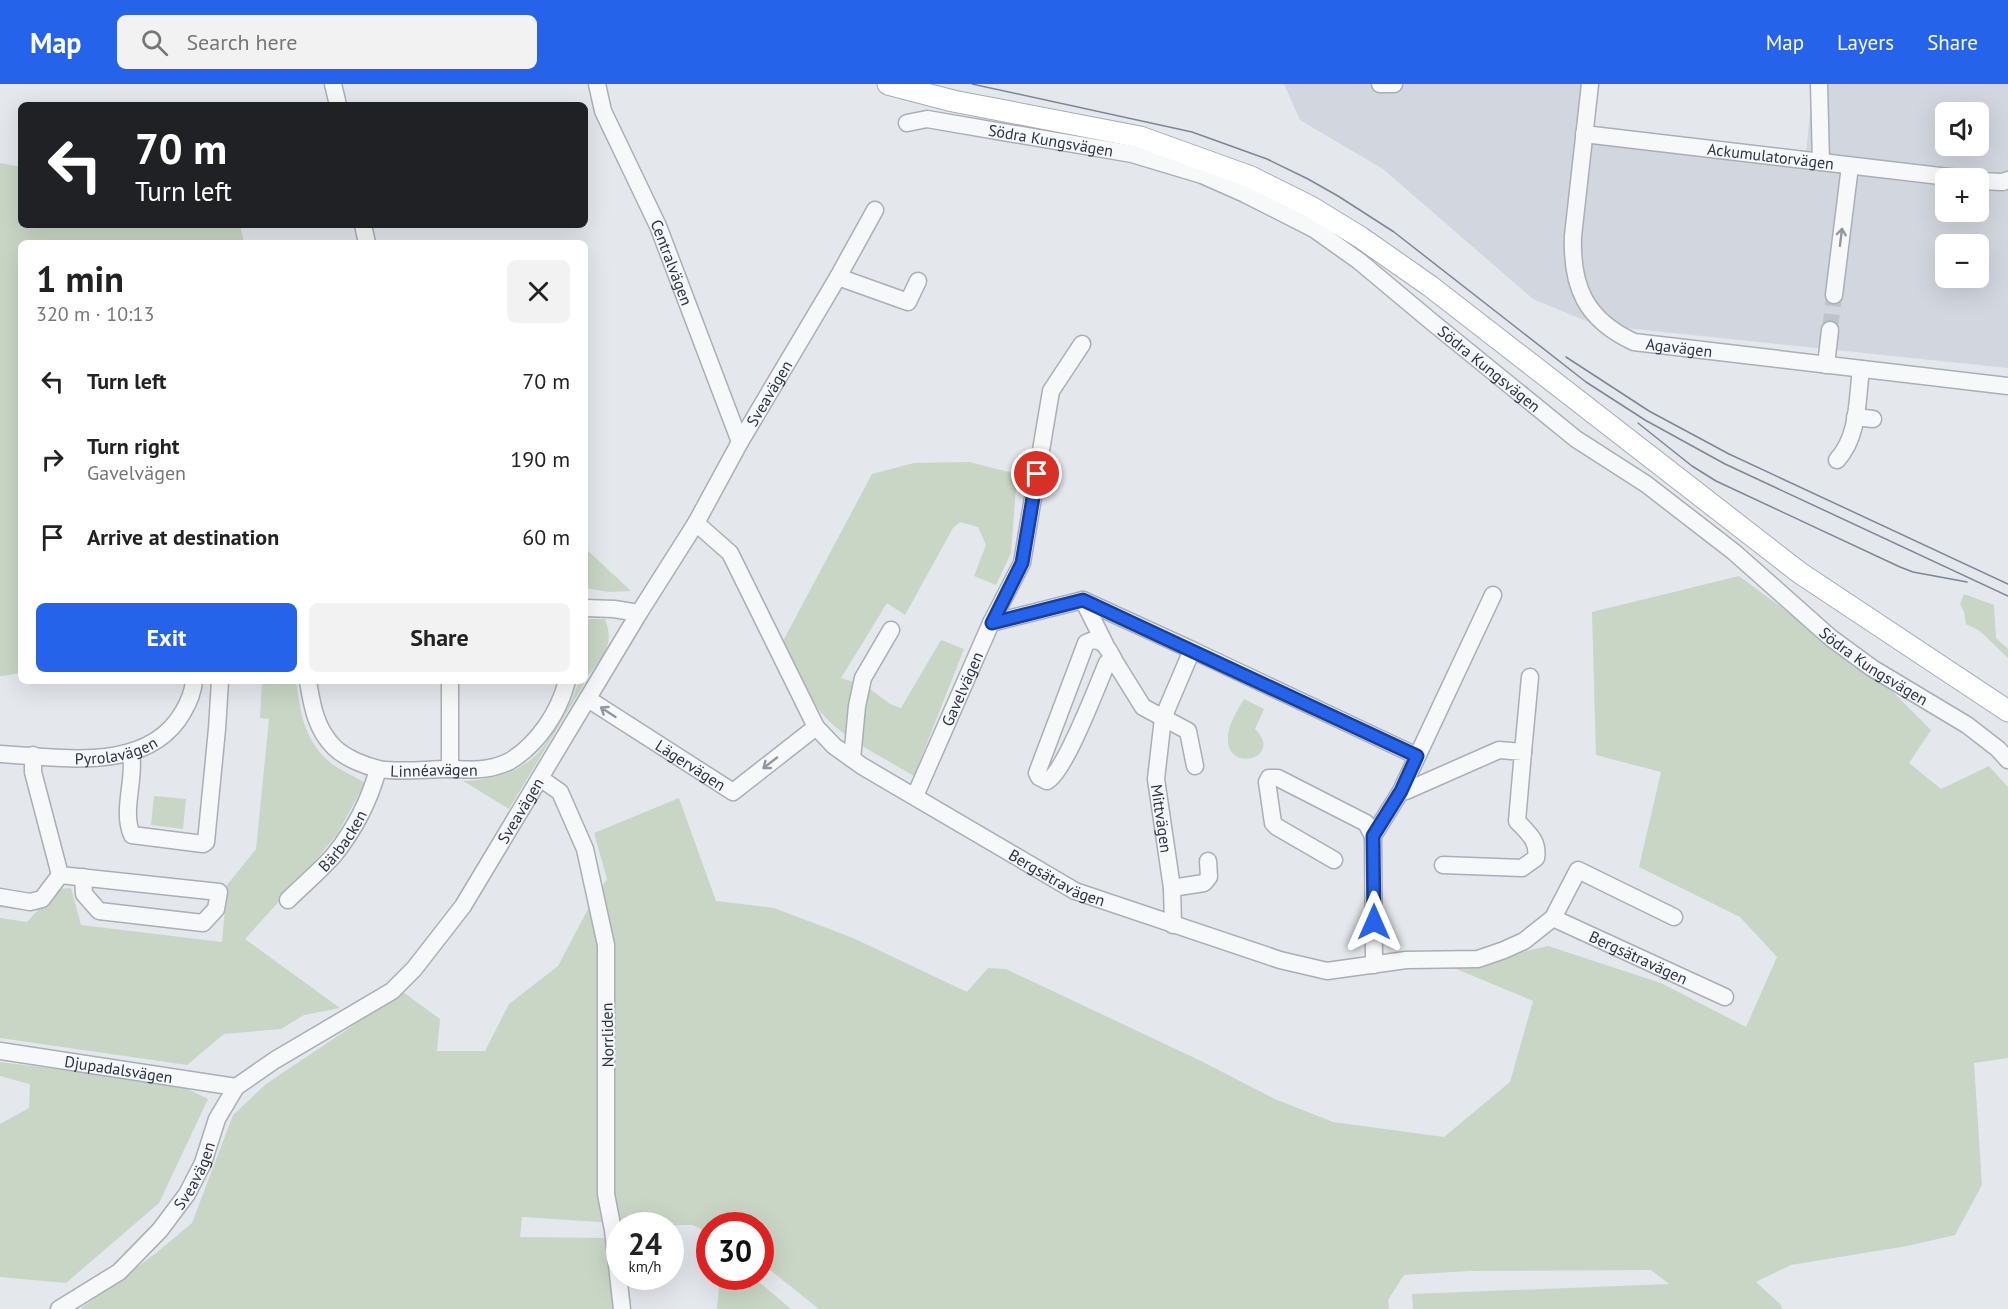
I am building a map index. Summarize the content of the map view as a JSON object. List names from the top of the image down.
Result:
{
  "streets": {
    "main road": ["Södra Kungsvägen"],
    "street": [
      "Ackumulatorvägen",
      "Centralvägen",
      "Agavägen",
      "Sveavägen",
      "Gavelvägen",
      "Pyrolavägen",
      "Lägervägen",
      "Linnéavägen",
      "Mittvägen",
      "Bärbacken",
      "Bergsätravägen",
      "Norrliden",
      "Djupadalsvägen"
    ]
  },
  "crossings": [
    ["Ackumulatorvägen", "Agavägen"],
    ["Centralvägen", "Sveavägen"],
    ["Sveavägen", "Lägervägen"],
    ["Sveavägen", "Bergsätravägen"],
    ["Sveavägen", "Norrliden"],
    ["Sveavägen", "Djupadalsvägen"],
    ["Gavelvägen", "Bergsätravägen"],
    ["Lägervägen", "Bergsätravägen"],
    ["Linnéavägen", "Bärbacken"],
    ["Mittvägen", "Bergsätravägen"]
  ],
  "one_way": ["Lägervägen"],
  "page": {
    "header": "Map",
    "search": "Search here",
    "nav": ["Map", "Layers", "Share"],
    "map_buttons": ["+", "−"],
    "turn": ["70 m", "Turn left"],
    "heading": ["1 min", "320 m · 10:13"],
    "list": [
      {
        "name": "Turn left",
        "value": "70 m"
      },
      {
        "name": "Turn right",
        "note": "Gavelvägen",
        "value": "190 m"
      },
      {
        "name": "Arrive at destination",
        "value": "60 m"
      }
    ],
    "buttons": ["Exit", "Share"],
    "speed": "24 km/h",
    "limit": "30"
  }
}
